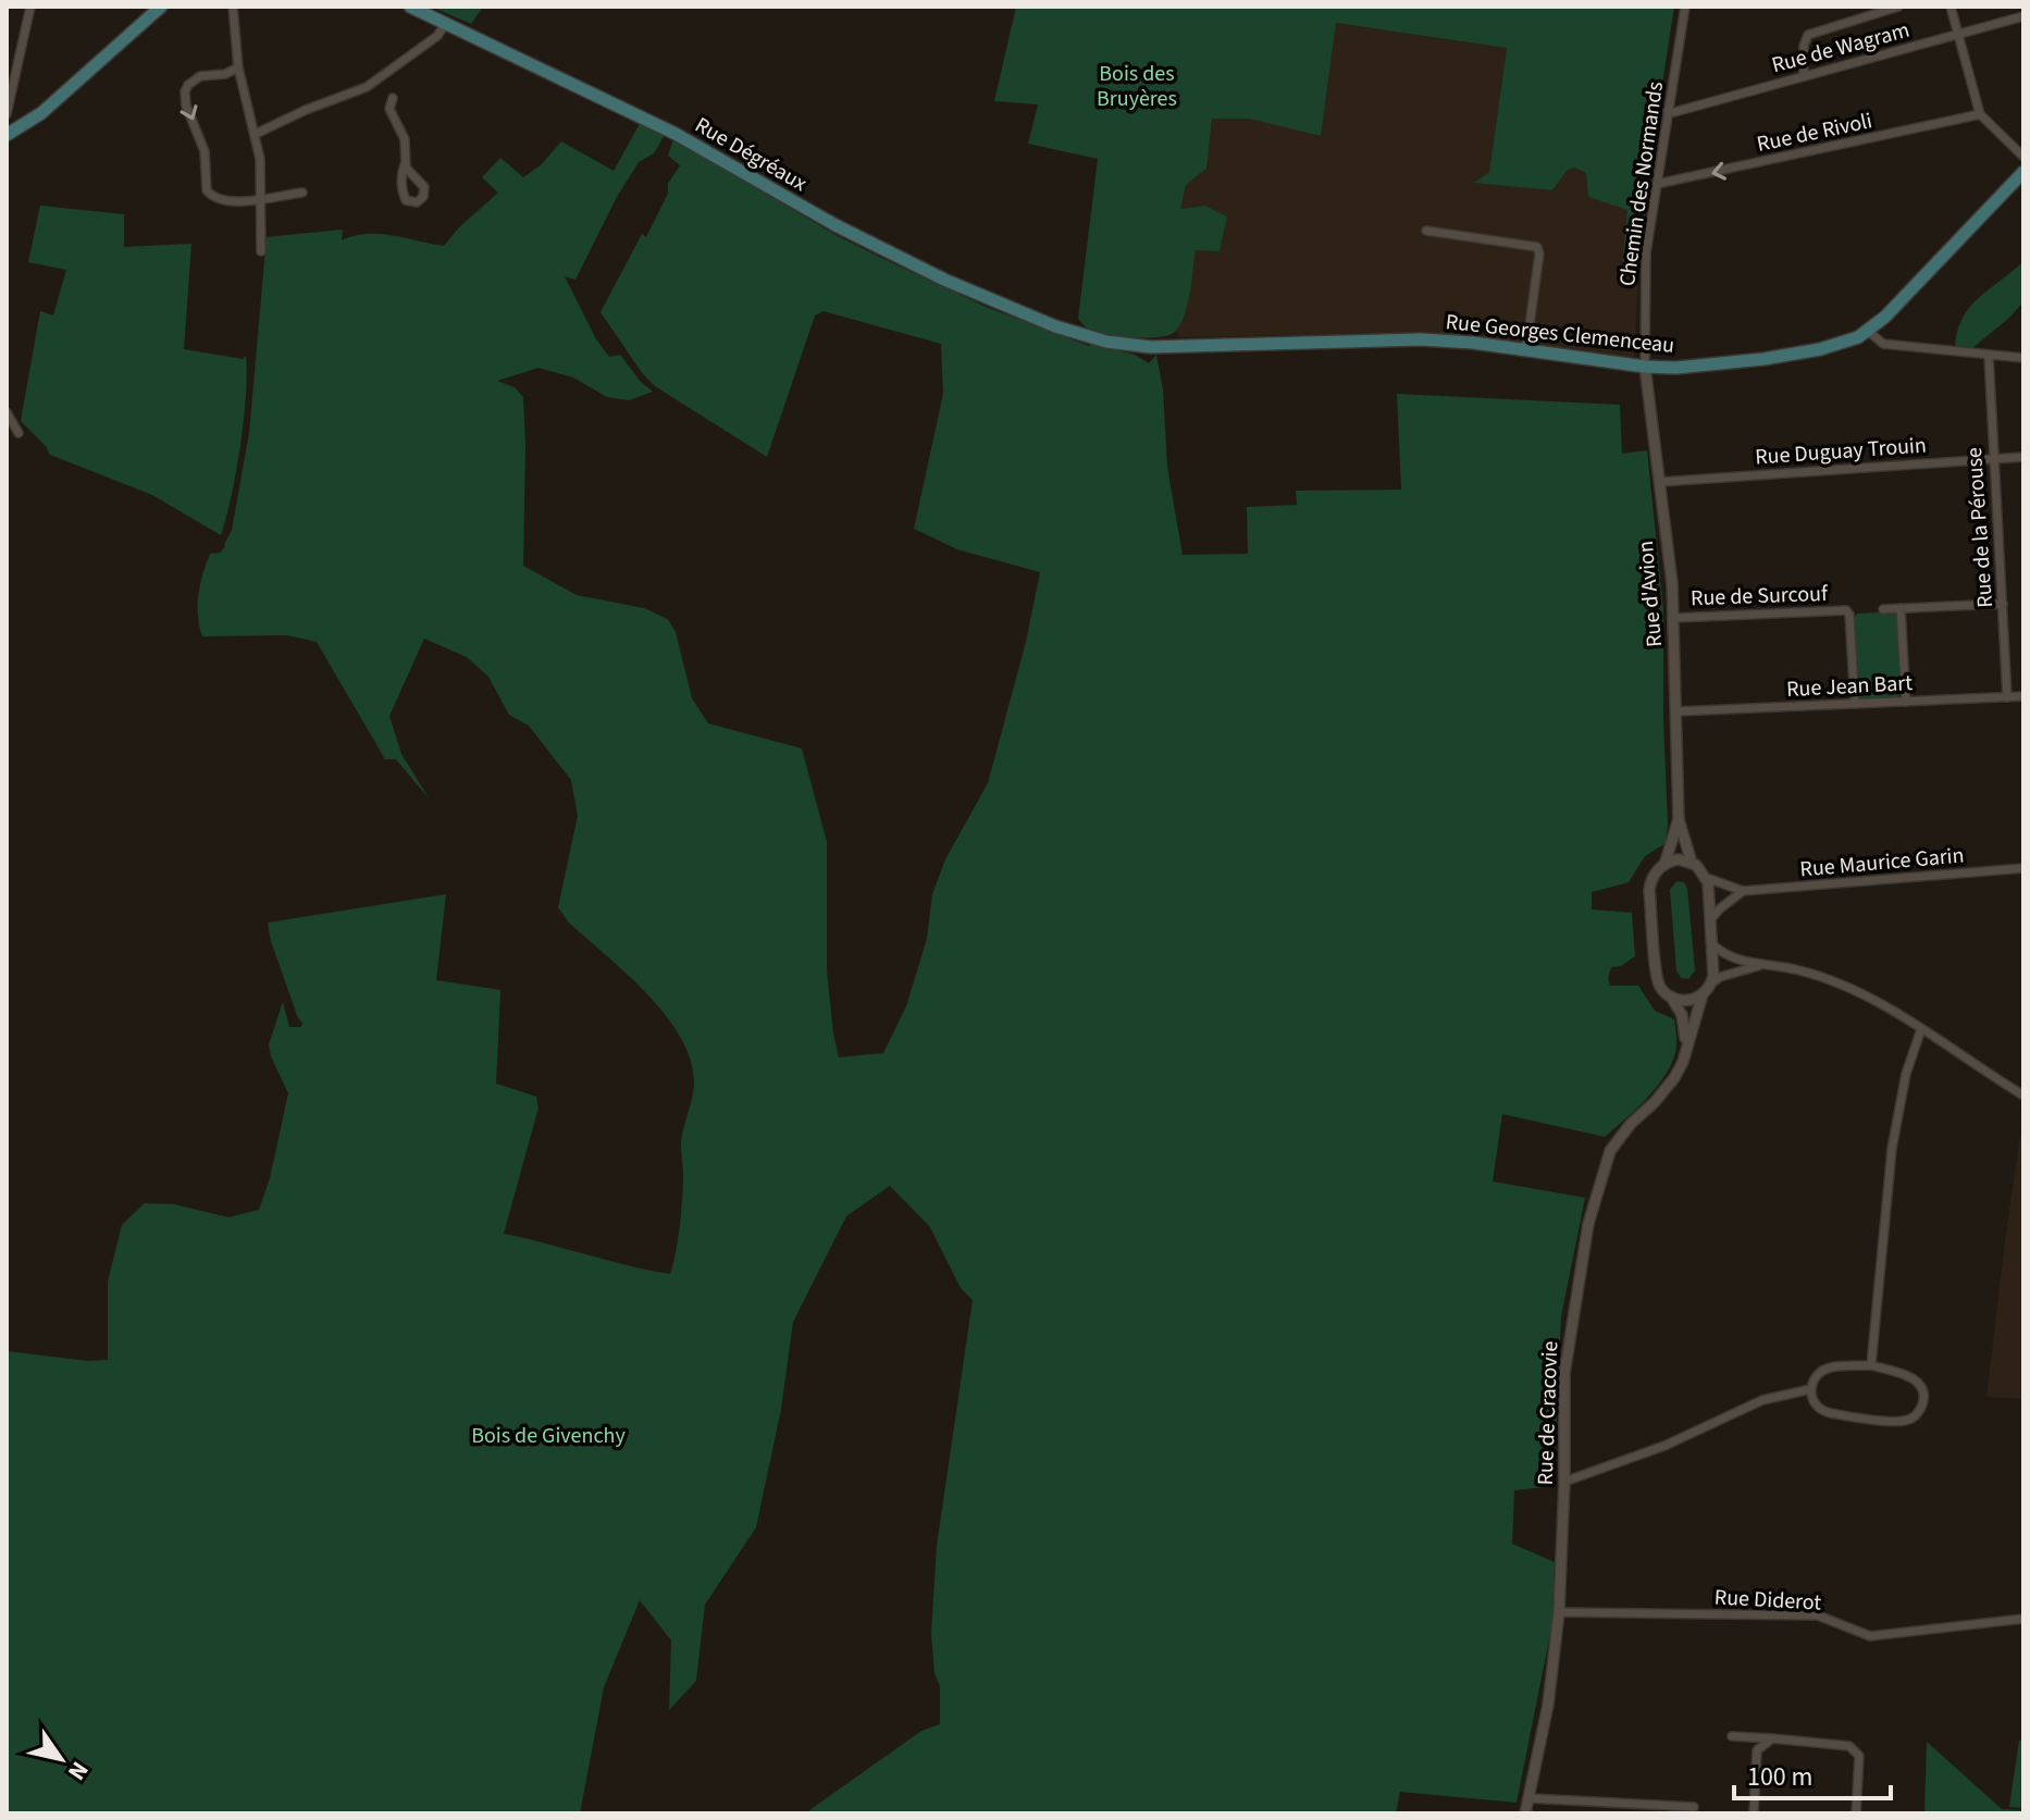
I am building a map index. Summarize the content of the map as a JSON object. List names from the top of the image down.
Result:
{
  "streets": {
    "main road": ["Rue Dégréaux", "Rue Georges Clemenceau"],
    "street": [
      "Rue de Wagram",
      "Rue de Rivoli",
      "Chemin des Normands",
      "Rue Duguay Trouin",
      "Rue de la Pérouse",
      "Rue d'Avion",
      "Rue de Surcouf",
      "Rue Jean Bart",
      "Rue Maurice Garin",
      "Rue de Cracovie",
      "Rue Diderot"
    ]
  },
  "crossings": [
    ["Rue de Wagram", "Chemin des Normands"],
    ["Rue de Rivoli", "Chemin des Normands"],
    ["Rue Dégréaux", "Rue Georges Clemenceau"],
    ["Chemin des Normands", "Rue Georges Clemenceau"],
    ["Chemin des Normands", "Rue d'Avion"],
    ["Rue Georges Clemenceau", "Rue d'Avion"],
    ["Rue Duguay Trouin", "Rue de la Pérouse"],
    ["Rue Duguay Trouin", "Rue d'Avion"],
    ["Rue de la Pérouse", "Rue Jean Bart"],
    ["Rue d'Avion", "Rue de Surcouf"],
    ["Rue d'Avion", "Rue Jean Bart"],
    ["Rue de Surcouf", "Rue Jean Bart"],
    ["Rue de Cracovie", "Rue Diderot"]
  ],
  "one_way": ["Rue de Rivoli"],
  "parks": ["Bois des Bruyères", "Bois de Givenchy"],
  "scale_bar": "100 m",
  "north": "bottom right"
}
